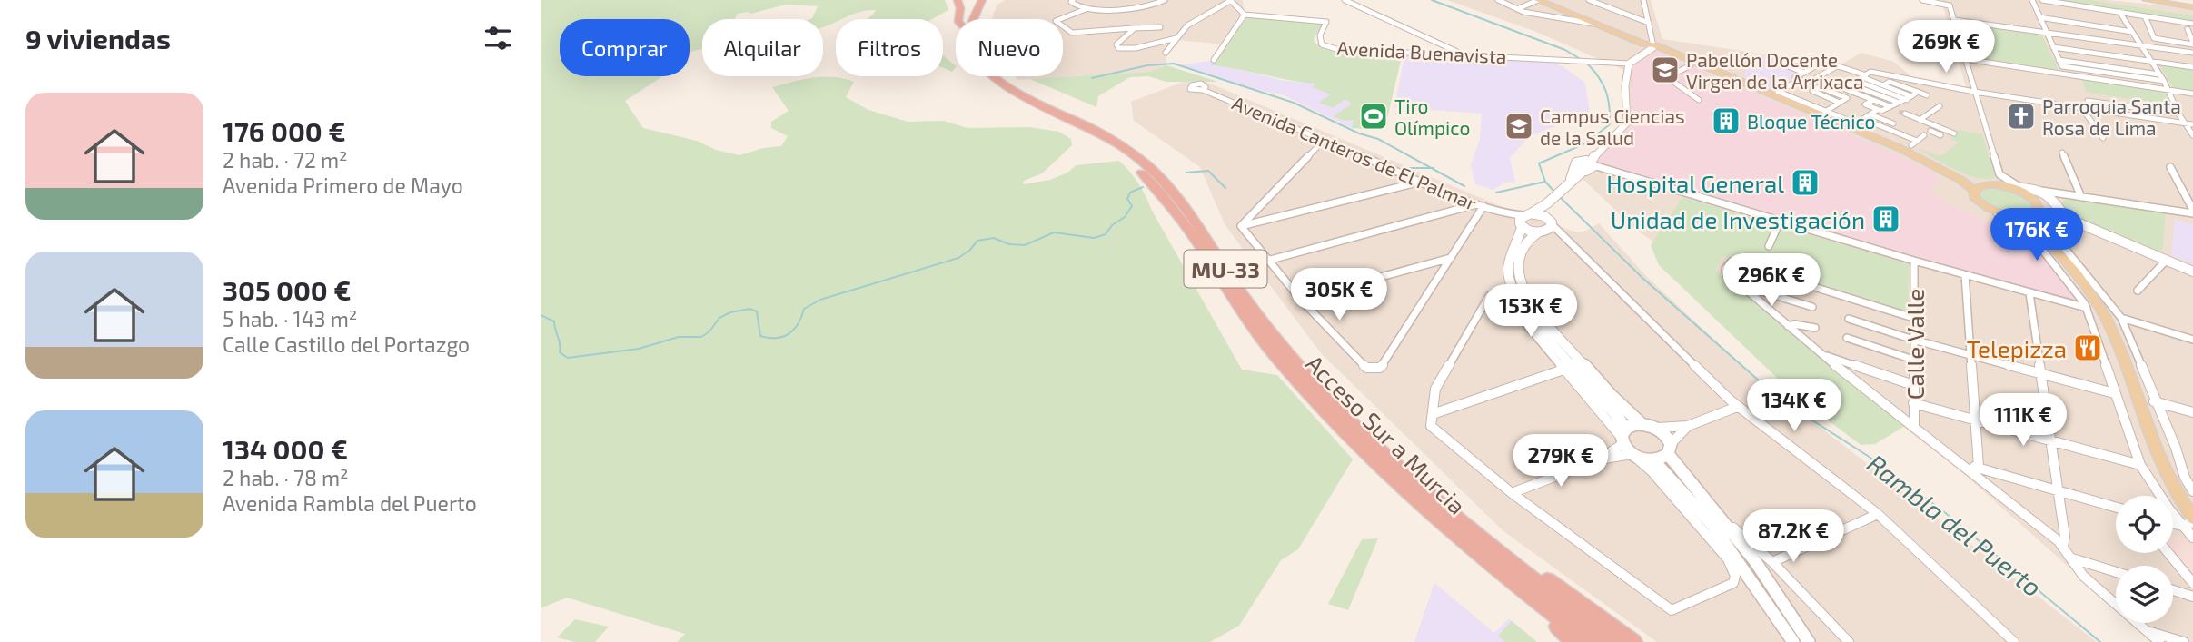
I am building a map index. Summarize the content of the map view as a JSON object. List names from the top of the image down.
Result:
{
  "streets": {
    "highway": ["MU-33", "Acceso Sur a Murcia"],
    "street": ["Avenida Buenavista", "Avenida Canteros de El Palmar", "Calle Valle"]
  },
  "water": ["Rambla del Puerto"],
  "places": {
    "school or university": ["Pabellón Docente Virgen de la Arrixaca", "Campus Ciencias de la Salud"],
    "sports": ["Tiro Olímpico"],
    "church": ["Parroquia Santa Rosa de Lima"],
    "building": ["Bloque Técnico", "Hospital General", "Unidad de Investigación"],
    "restaurant": ["Telepizza"]
  },
  "page": {
    "heading": "9 viviendas",
    "chip": [
      "Comprar",
      "Alquilar",
      "Filtros",
      "Nuevo"
    ],
    "price": [
      "269K €",
      "176K €",
      "296K €",
      "305K €",
      "153K €",
      "134K €",
      "111K €",
      "279K €",
      "87.2K €"
    ],
    "list": [
      {
        "name": "176 000 €",
        "note": "2 hab. · 72 m² · Avenida Primero de Mayo"
      },
      {
        "name": "305 000 €",
        "note": "5 hab. · 143 m² · Calle Castillo del Portazgo"
      },
      {
        "name": "134 000 €",
        "note": "2 hab. · 78 m² · Avenida Rambla del Puerto"
      }
    ]
  }
}
